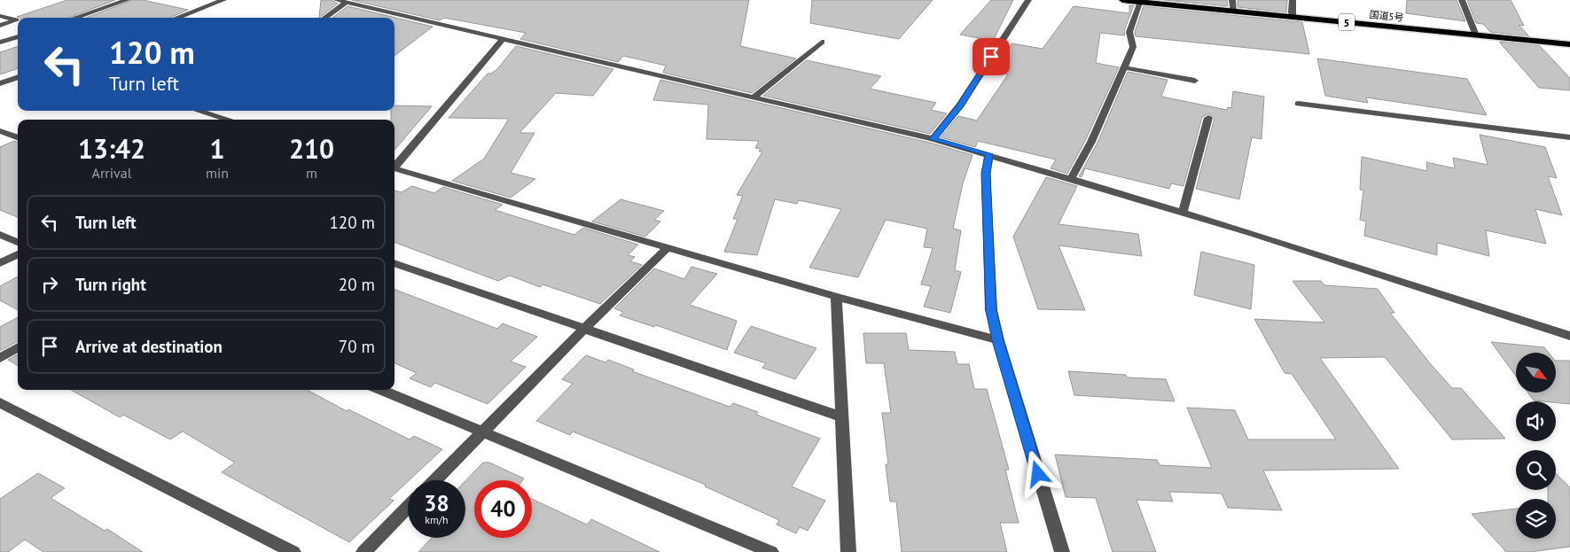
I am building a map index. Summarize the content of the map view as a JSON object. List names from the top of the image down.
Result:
{
  "streets": {
    "highway": ["国道5号", "5"]
  },
  "north": "bottom right",
  "page": {
    "turn": ["120 m", "Turn left"],
    "eta": [
      "13:42",
      "Arrival",
      "1",
      "min",
      "210",
      "m"
    ],
    "list": [
      {
        "name": "Turn left",
        "value": "120 m"
      },
      {
        "name": "Turn right",
        "value": "20 m"
      },
      {
        "name": "Arrive at destination",
        "value": "70 m"
      }
    ],
    "speed": "38 km/h",
    "limit": "40"
  }
}
